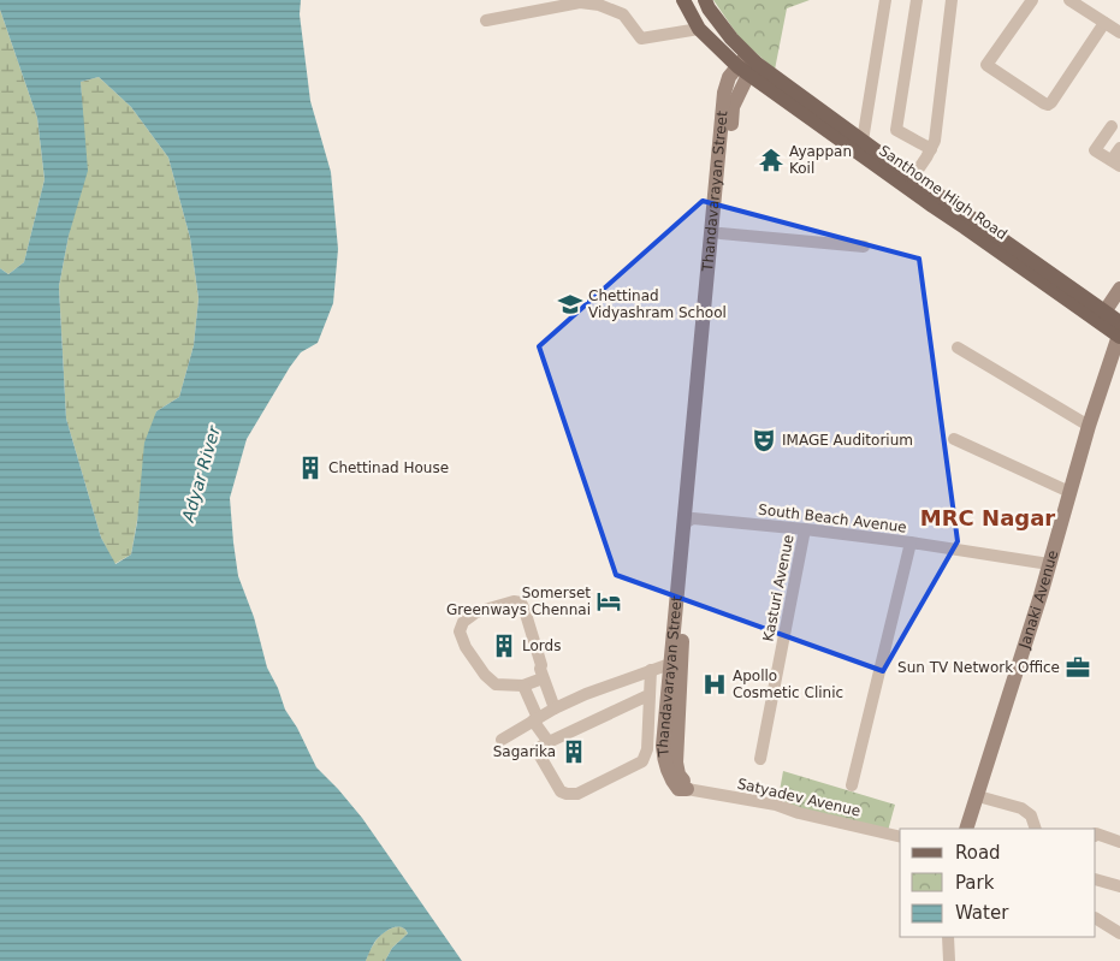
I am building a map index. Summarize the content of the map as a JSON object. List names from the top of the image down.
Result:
{
  "streets": {
    "main road": ["Santhome High Road"],
    "street": [
      "Thandavarayan Street",
      "South Beach Avenue",
      "Kasturi Avenue",
      "Janaki Avenue",
      "Satyadev Avenue"
    ]
  },
  "crossings": [
    ["Thandavarayan Street", "Santhome High Road"],
    ["Thandavarayan Street", "South Beach Avenue"],
    ["Thandavarayan Street", "Satyadev Avenue"],
    ["Santhome High Road", "Janaki Avenue"],
    ["South Beach Avenue", "Kasturi Avenue"],
    ["South Beach Avenue", "Janaki Avenue"]
  ],
  "districts": ["MRC Nagar"],
  "water": ["Adyar River"],
  "places": {
    "temple": ["Ayappan Koil"],
    "school or university": ["Chettinad Vidyashram School"],
    "theatre": ["IMAGE Auditorium"],
    "building": ["Chettinad House", "Lords", "Sagarika"],
    "hotel": ["Somerset Greenways Chennai"],
    "office": ["Sun TV Network Office"],
    "hospital": ["Apollo Cosmetic Clinic"]
  },
  "legend": ["Road", "Park", "Water"]
}
